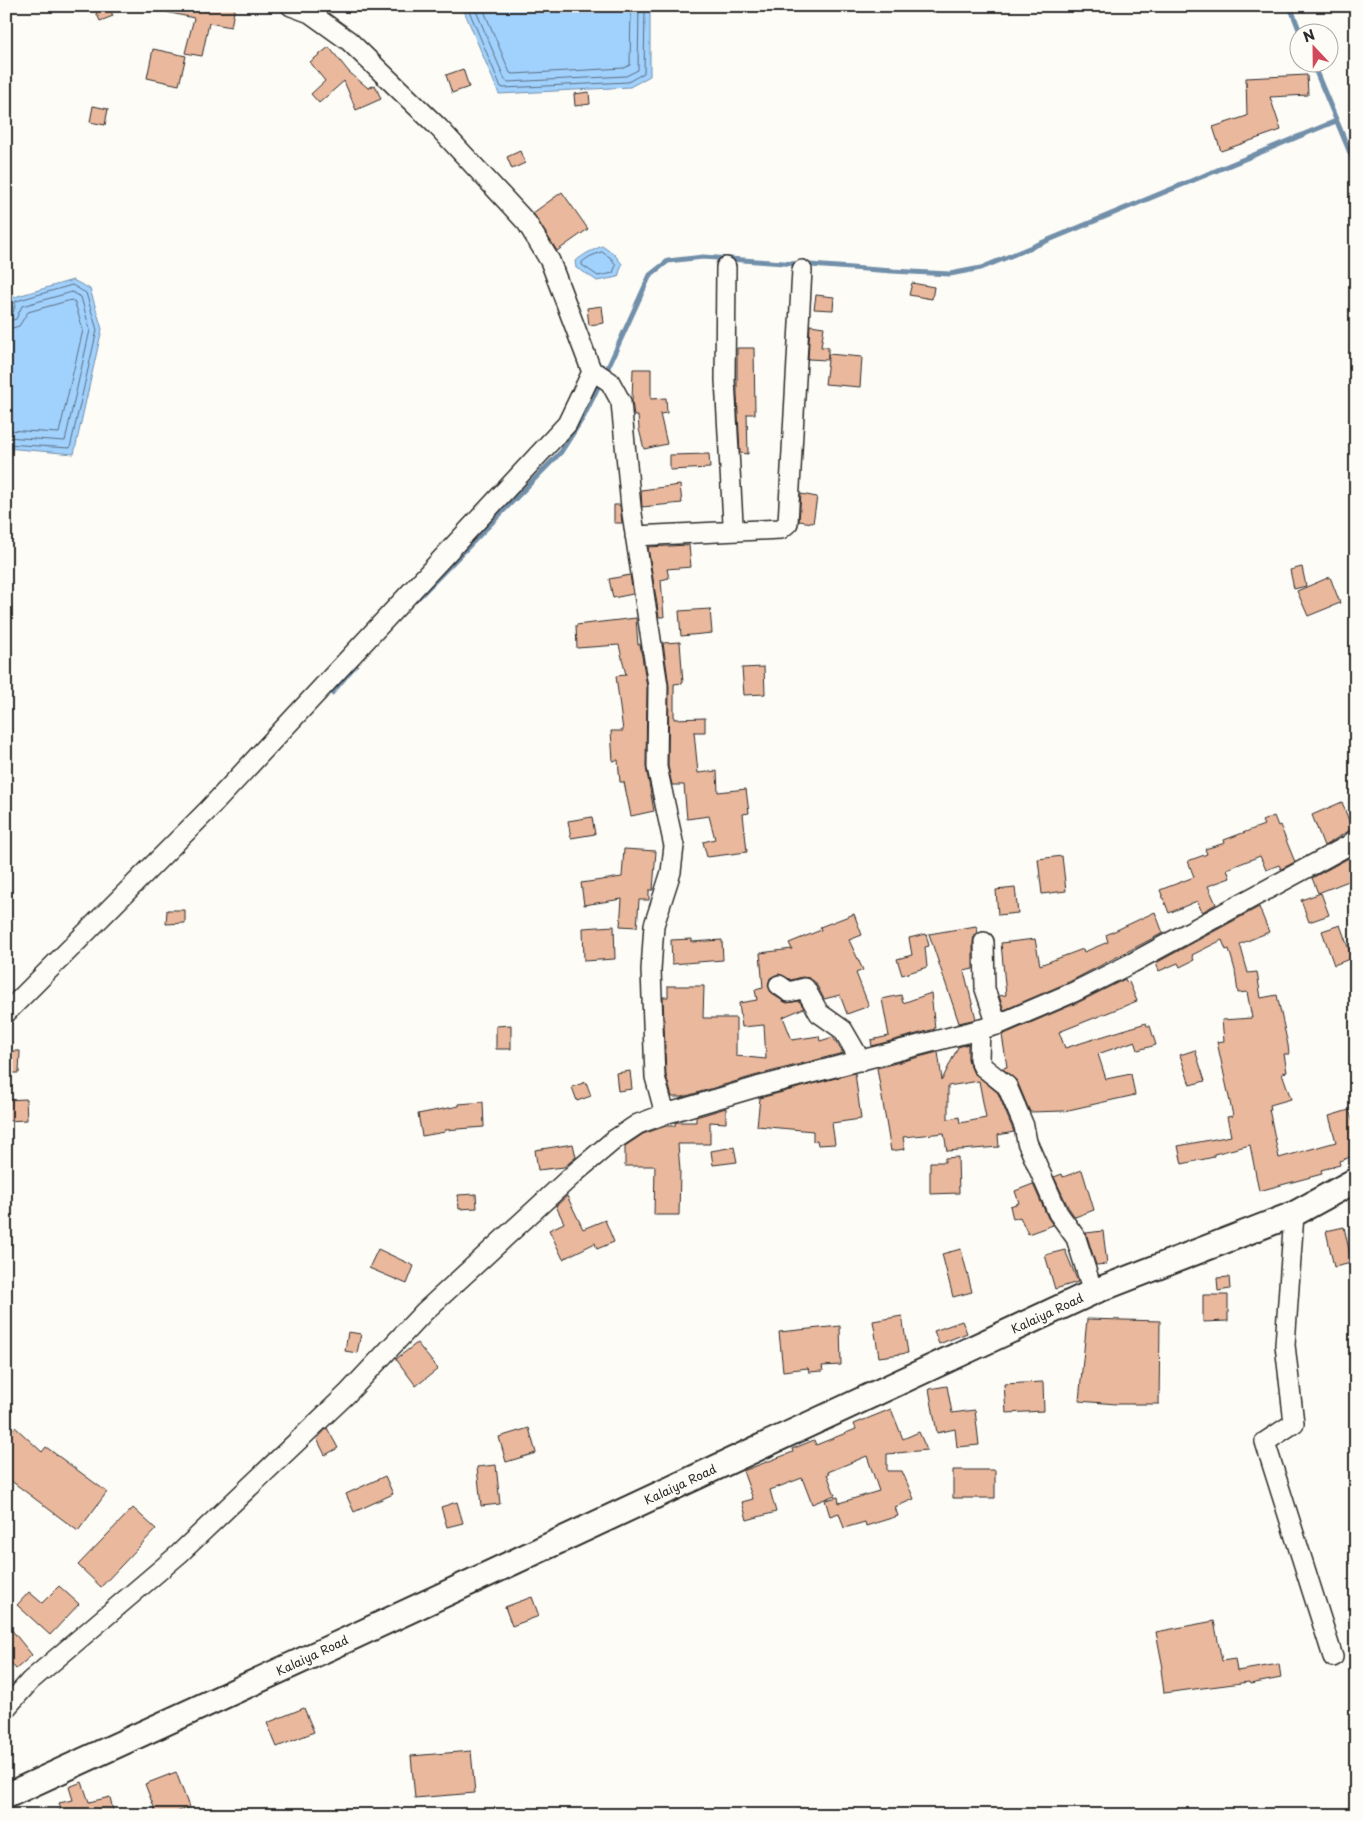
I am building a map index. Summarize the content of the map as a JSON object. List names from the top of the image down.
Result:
{
  "streets": {
    "main road": ["Kalaiya Road"]
  },
  "north": "top"
}
